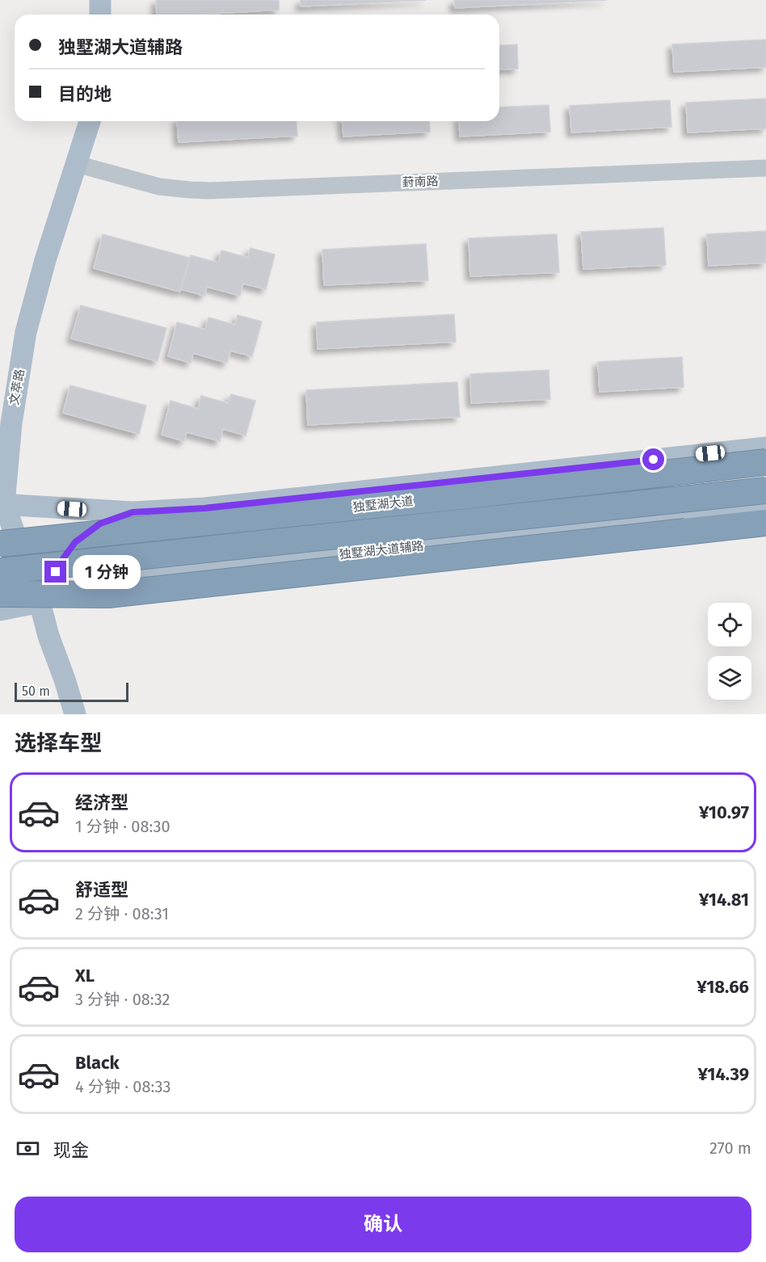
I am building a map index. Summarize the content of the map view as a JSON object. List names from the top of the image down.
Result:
{
  "streets": {
    "highway": ["独墅湖大道"],
    "main road": ["文萃路", "独墅湖大道辅路"],
    "street": ["葑南路"]
  },
  "crossings": [
    ["葑南路", "文萃路"],
    ["文萃路", "独墅湖大道辅路"]
  ],
  "scale_bar": "50 m",
  "page": {
    "banner": ["独墅湖大道辅路", "目的地"],
    "bubble": "1 分钟",
    "scale": "50 m",
    "heading": "选择车型",
    "list": [
      {
        "name": "经济型",
        "note": "1 分钟 · 08:30",
        "value": "¥10.97"
      },
      {
        "name": "舒适型",
        "note": "2 分钟 · 08:31",
        "value": "¥14.81"
      },
      {
        "name": "XL",
        "note": "3 分钟 · 08:32",
        "value": "¥18.66"
      },
      {
        "name": "Black",
        "note": "4 分钟 · 08:33",
        "value": "¥14.39"
      }
    ],
    "pay": ["现金", "270 m"],
    "buttons": "确认"
  }
}
